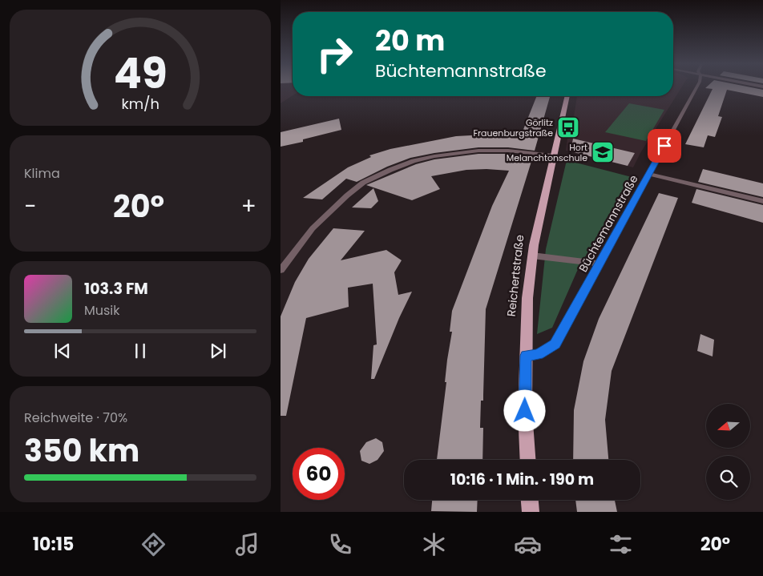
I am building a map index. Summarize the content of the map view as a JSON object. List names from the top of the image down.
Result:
{
  "streets": {
    "main road": ["Reichertstraße"],
    "street": ["Büchtemannstraße"]
  },
  "crossings": [
    ["Büchtemannstraße", "Reichertstraße"]
  ],
  "places": {
    "bus stop": ["Görlitz Frauenburgstraße"],
    "school or university": ["Hort Melanchtonschule"]
  },
  "north": "left",
  "page": {
    "turn": ["20 m", "Büchtemannstraße"],
    "tile": [
      "Klima",
      ["Reichweite · 70%", "350 km"]
    ],
    "heat": ["−", "20°", "+"],
    "song": ["103.3 FM", "Musik"],
    "limit": "60",
    "trip": "10:16 · 1 Min. · 190 m",
    "tabs": ["10:15", "20°"],
    "gauge": ["49", "km/h"]
  }
}
